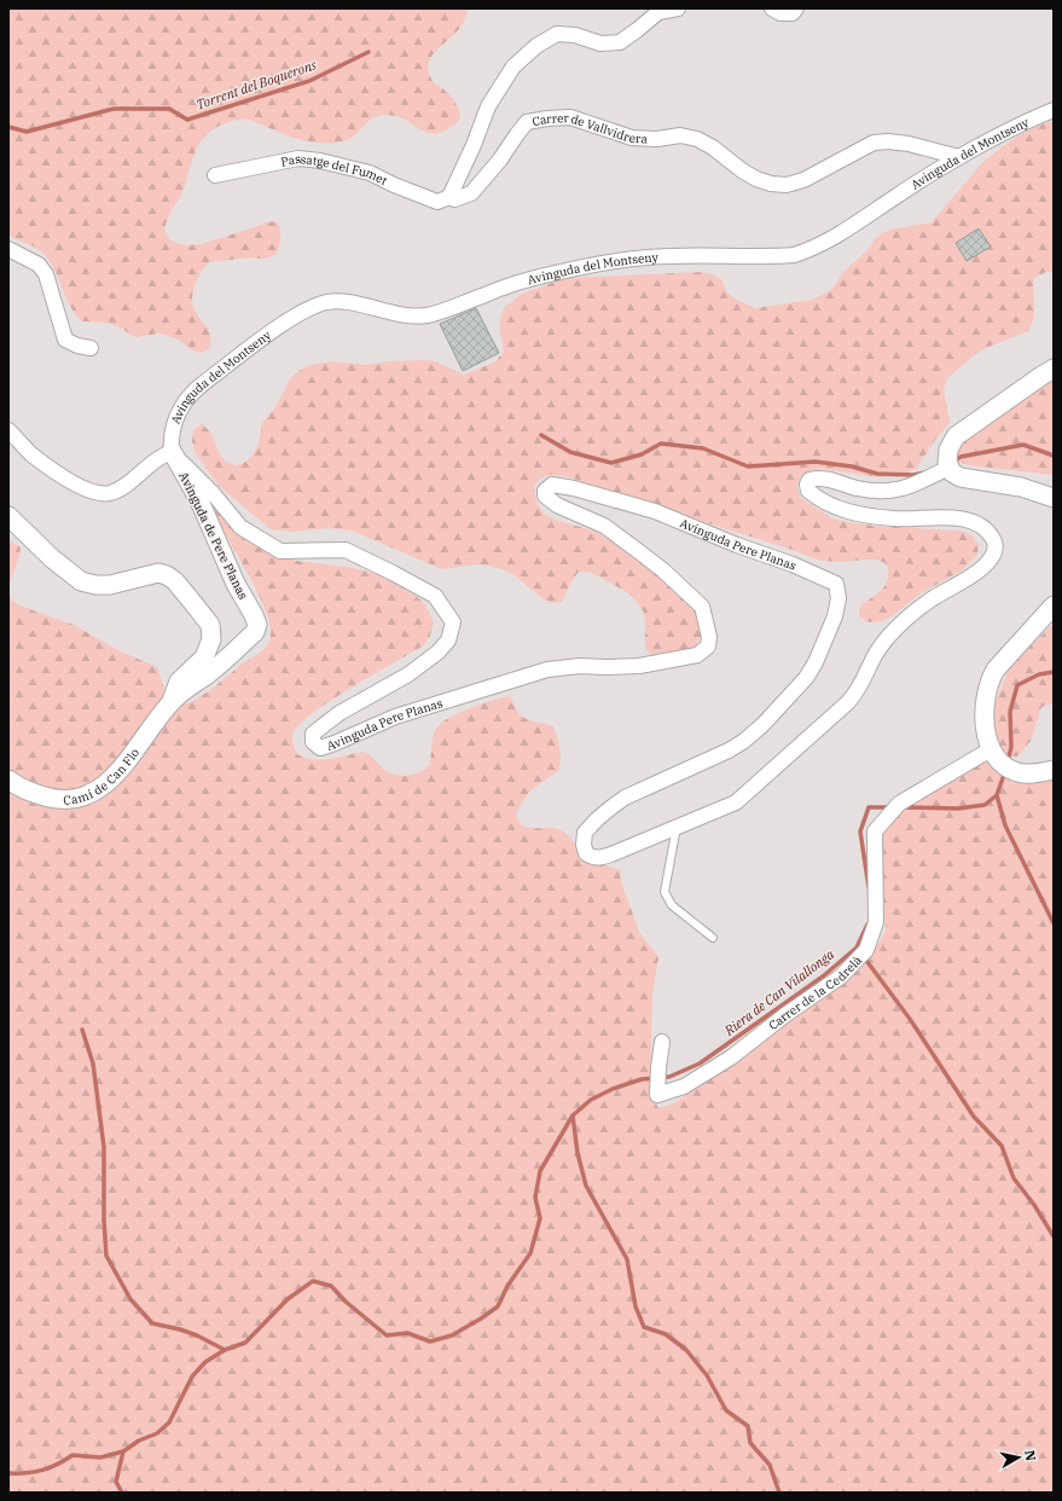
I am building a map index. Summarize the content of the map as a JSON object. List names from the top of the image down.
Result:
{
  "streets": {
    "street": [
      "Carrer de Vallvidrera",
      "Avinguda del Montseny",
      "Passatge del Fumet",
      "Avinguda de Pere Planas",
      "Avinguda Pere Planas",
      "Camí de Can Flo",
      "Carrer de la Cedrelà"
    ]
  },
  "crossings": [
    ["Carrer de Vallvidrera", "Avinguda del Montseny"],
    ["Carrer de Vallvidrera", "Passatge del Fumet"],
    ["Avinguda del Montseny", "Avinguda de Pere Planas"],
    ["Avinguda del Montseny", "Avinguda Pere Planas"],
    ["Avinguda de Pere Planas", "Avinguda Pere Planas"],
    ["Avinguda de Pere Planas", "Camí de Can Flo"]
  ],
  "water": ["Torrent del Boquerons", "Riera de Can Vilallonga"],
  "north": "right"
}
